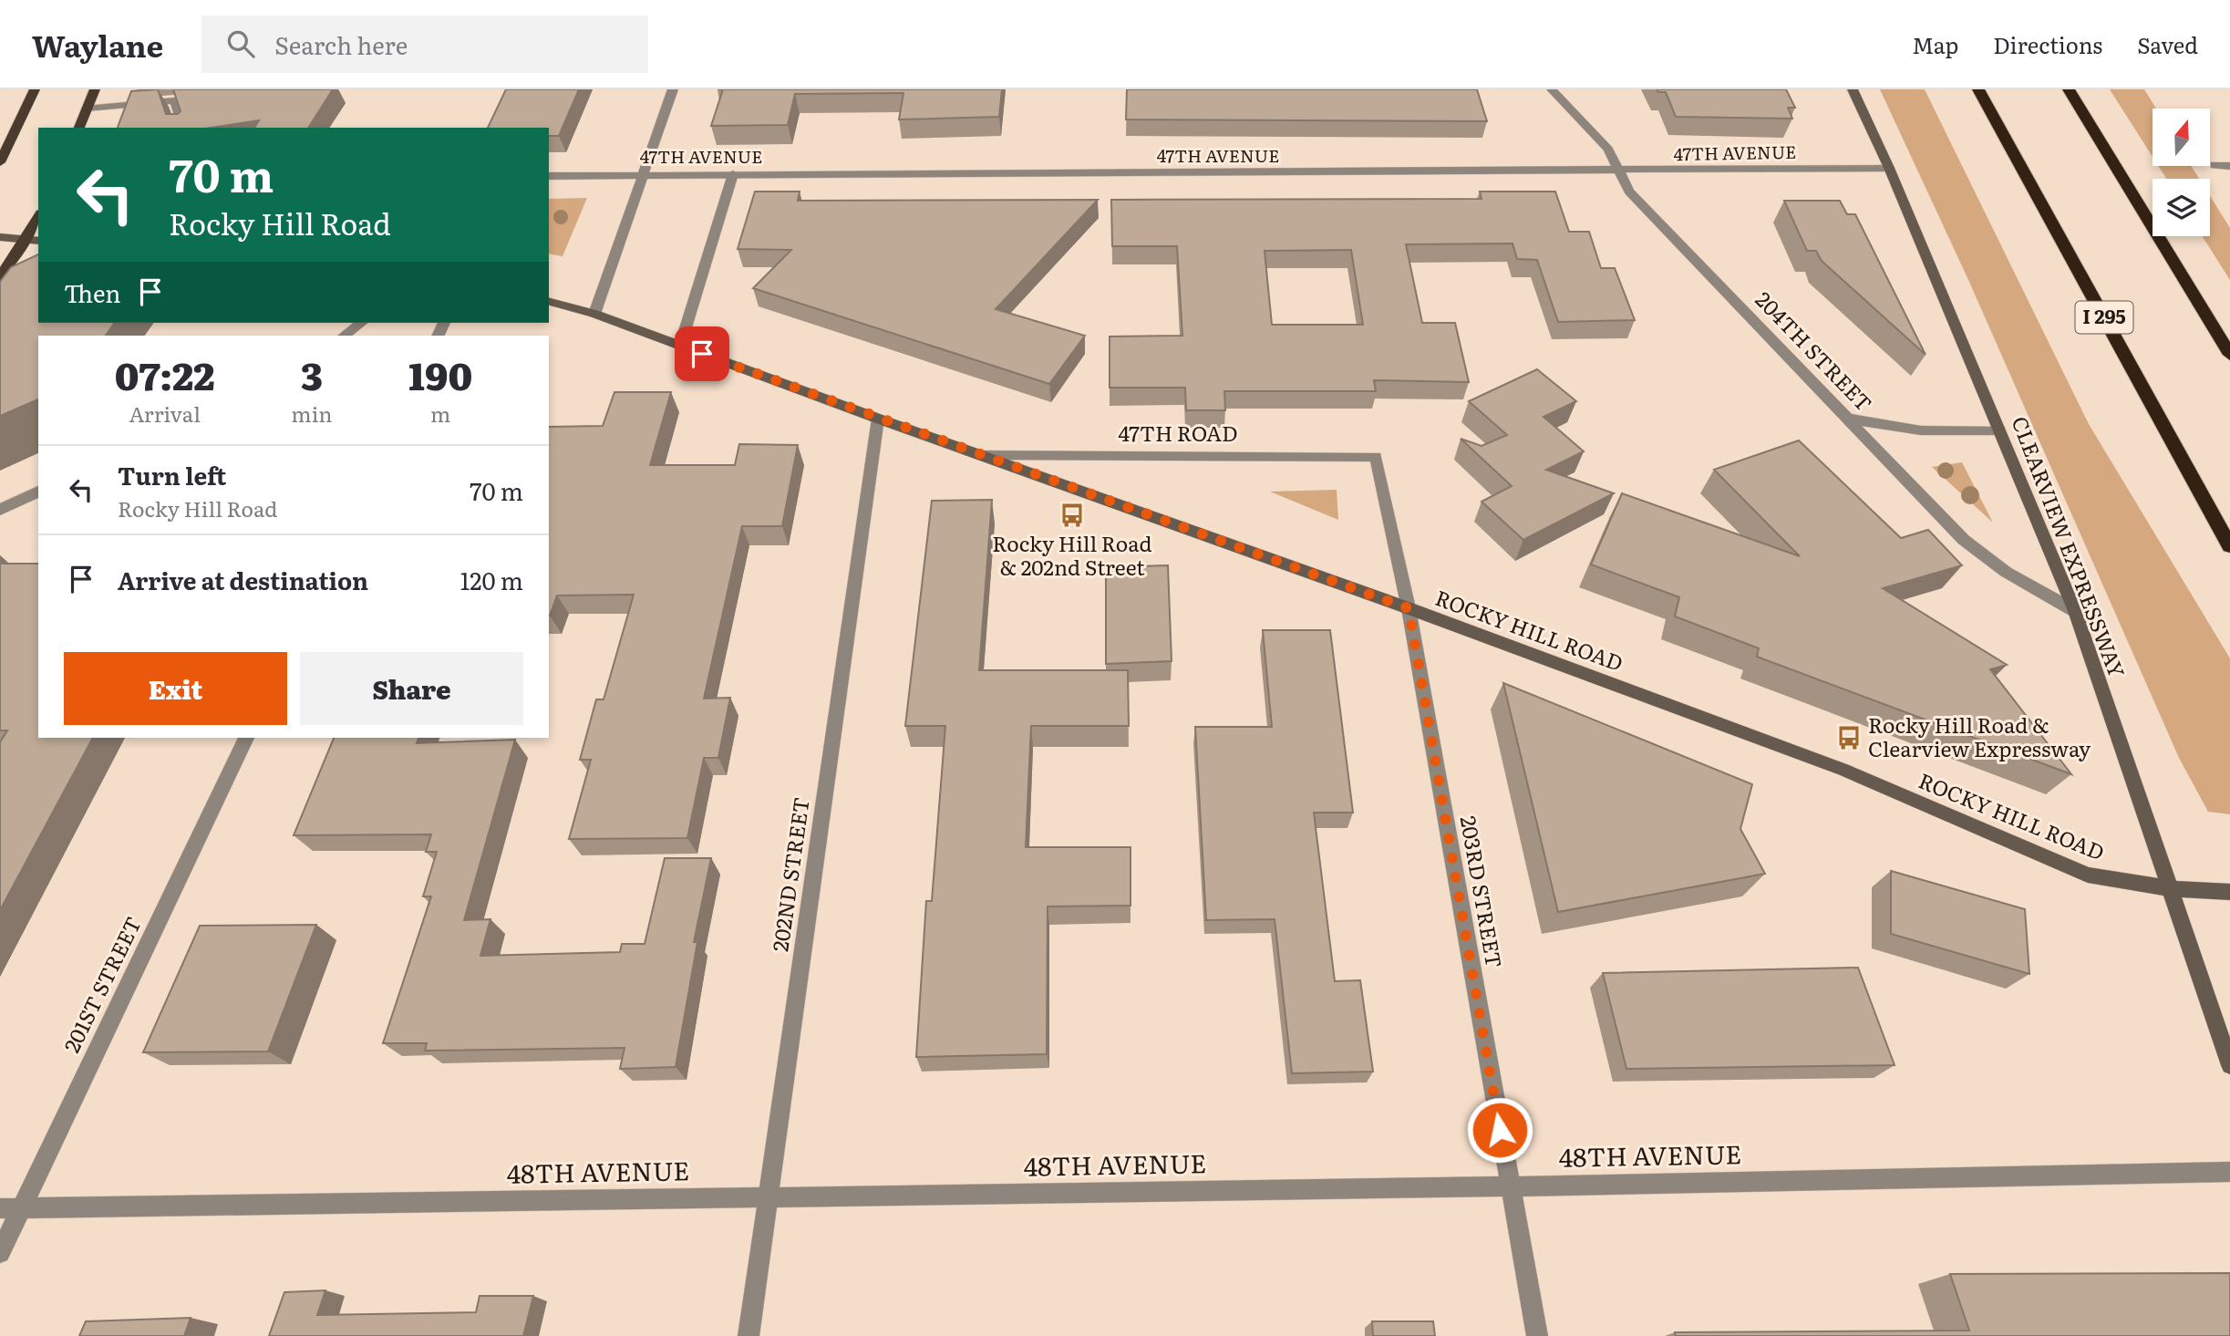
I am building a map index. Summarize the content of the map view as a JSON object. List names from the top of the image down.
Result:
{
  "streets": {
    "highway": ["I 295"],
    "street": [
      "47TH AVENUE",
      "204TH STREET",
      "47TH ROAD",
      "CLEARVIEW EXPRESSWAY",
      "ROCKY HILL ROAD",
      "202ND STREET",
      "203RD STREET",
      "201ST STREET",
      "48TH AVENUE"
    ]
  },
  "crossings": [
    ["47TH AVENUE", "204TH STREET"],
    ["47TH AVENUE", "CLEARVIEW EXPRESSWAY"],
    ["204TH STREET", "CLEARVIEW EXPRESSWAY"],
    ["47TH ROAD", "ROCKY HILL ROAD"],
    ["47TH ROAD", "203RD STREET"],
    ["CLEARVIEW EXPRESSWAY", "ROCKY HILL ROAD"],
    ["ROCKY HILL ROAD", "202ND STREET"],
    ["ROCKY HILL ROAD", "203RD STREET"],
    ["202ND STREET", "48TH AVENUE"],
    ["203RD STREET", "48TH AVENUE"],
    ["201ST STREET", "48TH AVENUE"]
  ],
  "places": {
    "bus stop": ["Rocky Hill Road & 202nd Street", "Rocky Hill Road & Clearview Expressway"]
  },
  "north": "top",
  "page": {
    "header": "Waylane",
    "search": "Search here",
    "nav": ["Map", "Directions", "Saved"],
    "turn": ["70 m", "Rocky Hill Road"],
    "then": "Then",
    "eta": [
      "07:22",
      "Arrival",
      "3",
      "min",
      "190",
      "m"
    ],
    "list": [
      {
        "name": "Turn left",
        "note": "Rocky Hill Road",
        "value": "70 m"
      },
      {
        "name": "Arrive at destination",
        "value": "120 m"
      }
    ],
    "buttons": ["Exit", "Share"]
  }
}
